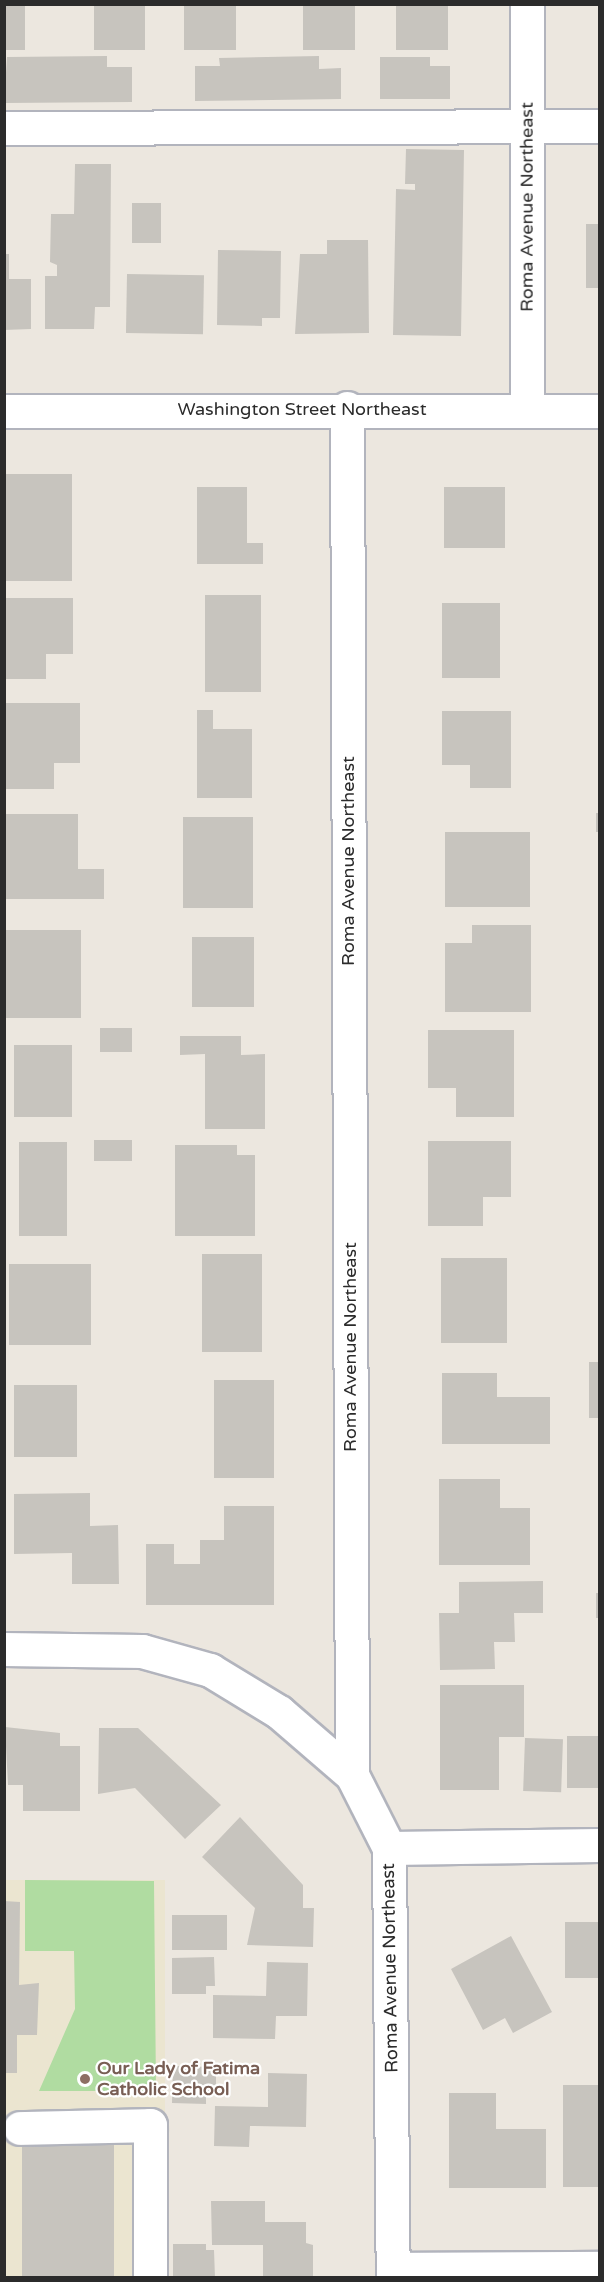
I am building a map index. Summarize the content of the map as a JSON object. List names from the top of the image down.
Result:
{
  "streets": {
    "street": ["Roma Avenue Northeast", "Washington Street Northeast"]
  },
  "crossings": [
    ["Roma Avenue Northeast", "Washington Street Northeast"]
  ],
  "places": ["Our Lady of Fatima Catholic School"]
}
